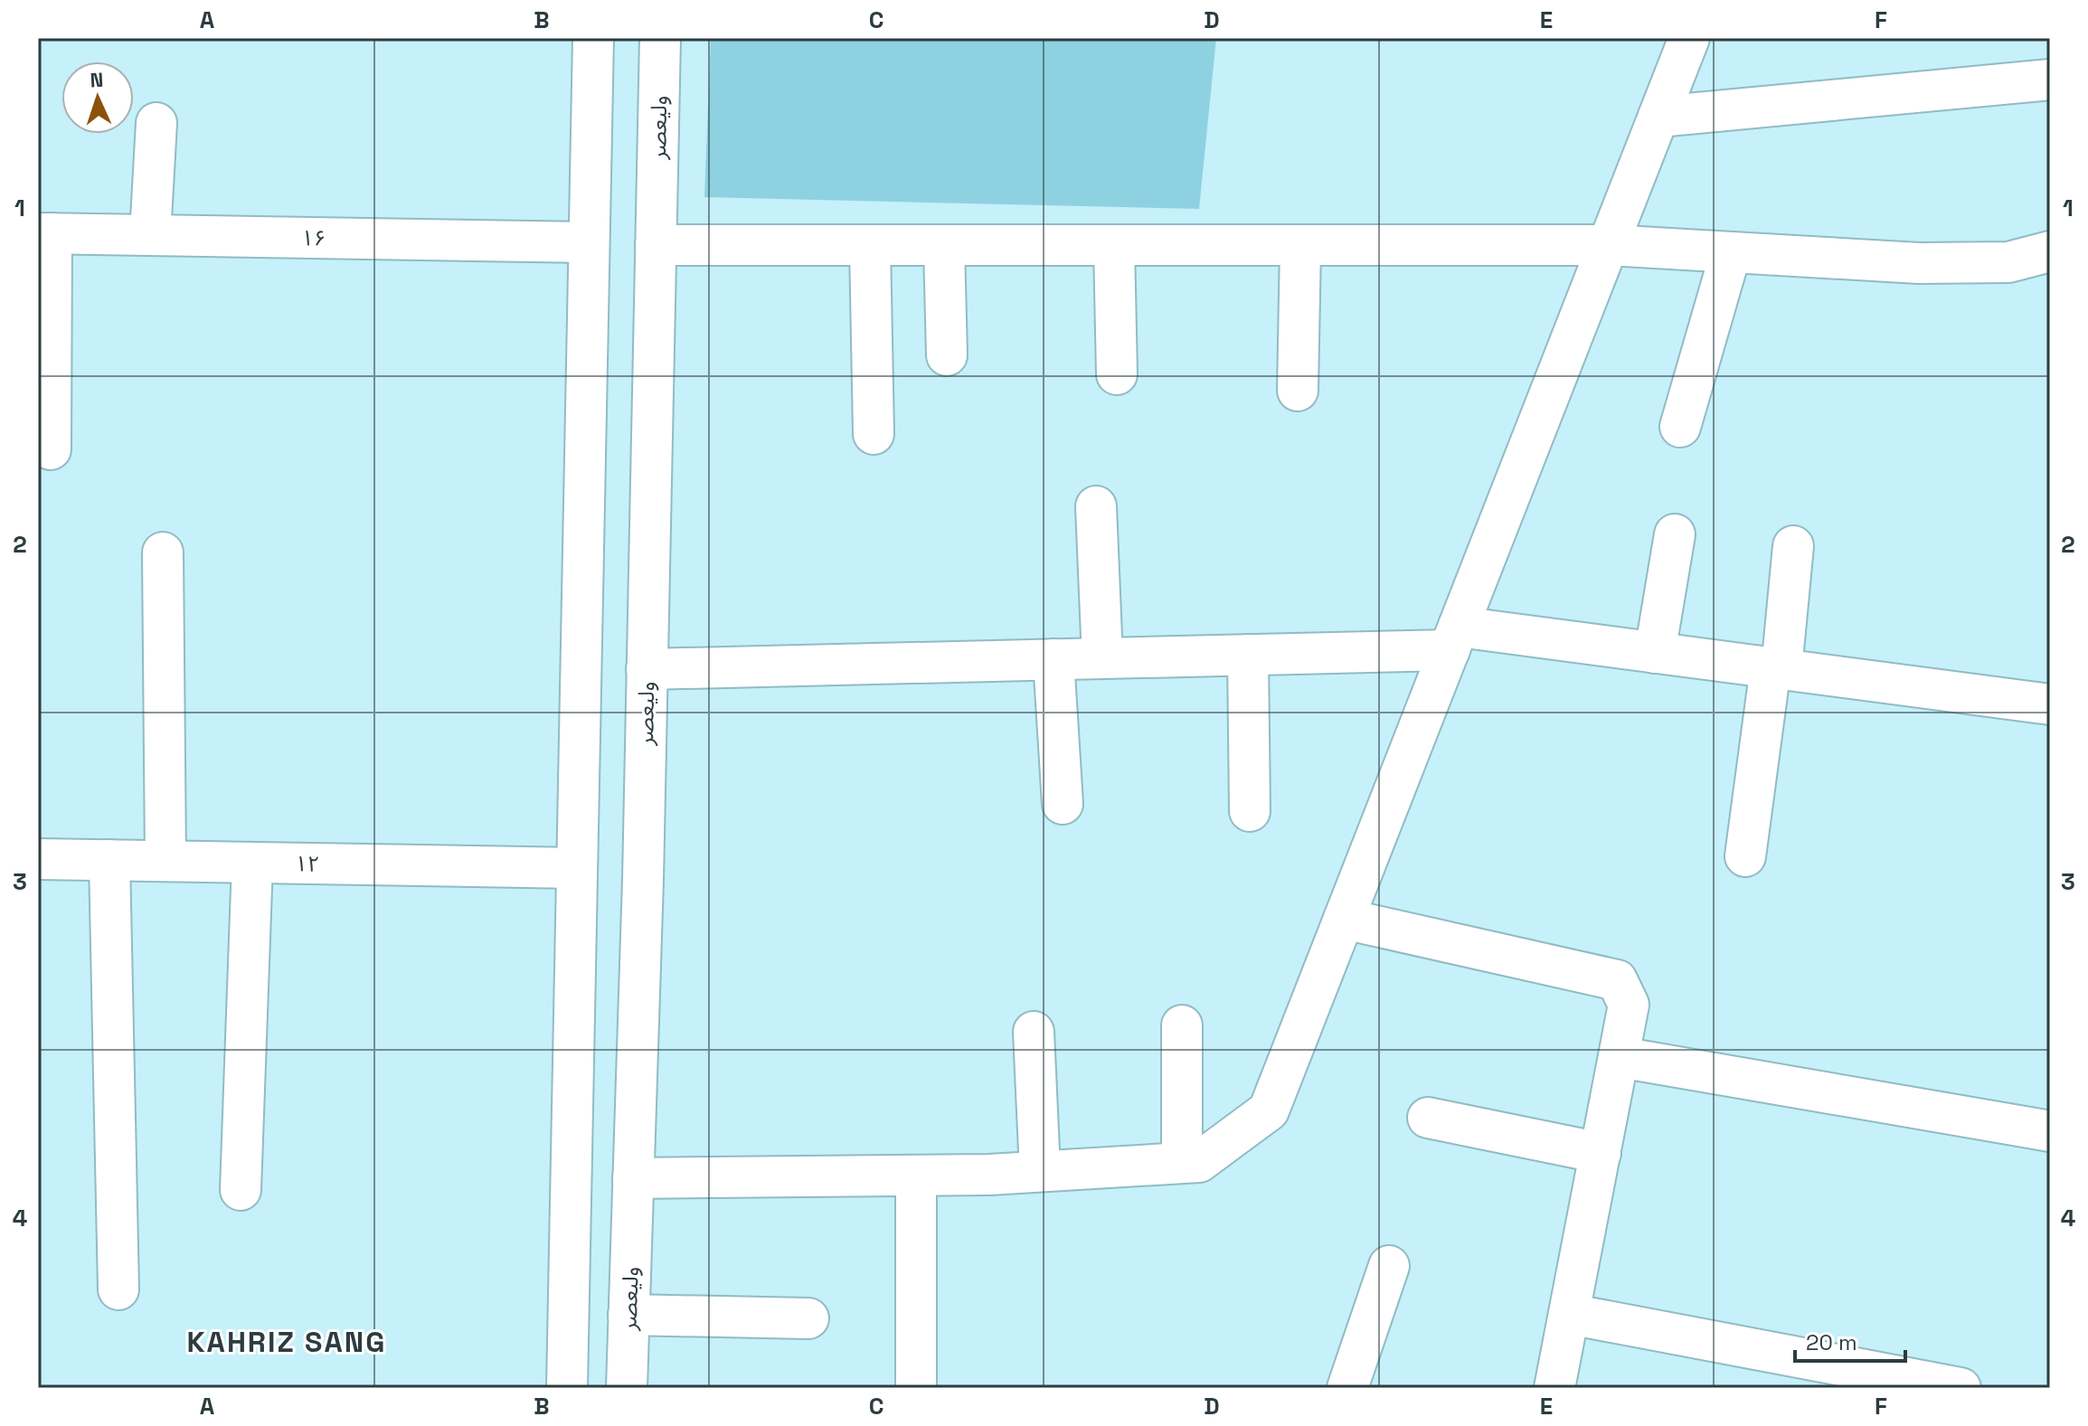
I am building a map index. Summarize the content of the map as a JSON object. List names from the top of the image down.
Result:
{
  "streets": {
    "street": ["ولیعصر", "۱۶", "۱۲"]
  },
  "districts": ["KAHRIZ SANG"],
  "scale_bar": "20 m",
  "north": "top",
  "grid": {
    "columns": [
      "A",
      "B",
      "C",
      "D",
      "E",
      "F"
    ],
    "rows": [
      "1",
      "2",
      "3",
      "4"
    ]
  }
}
